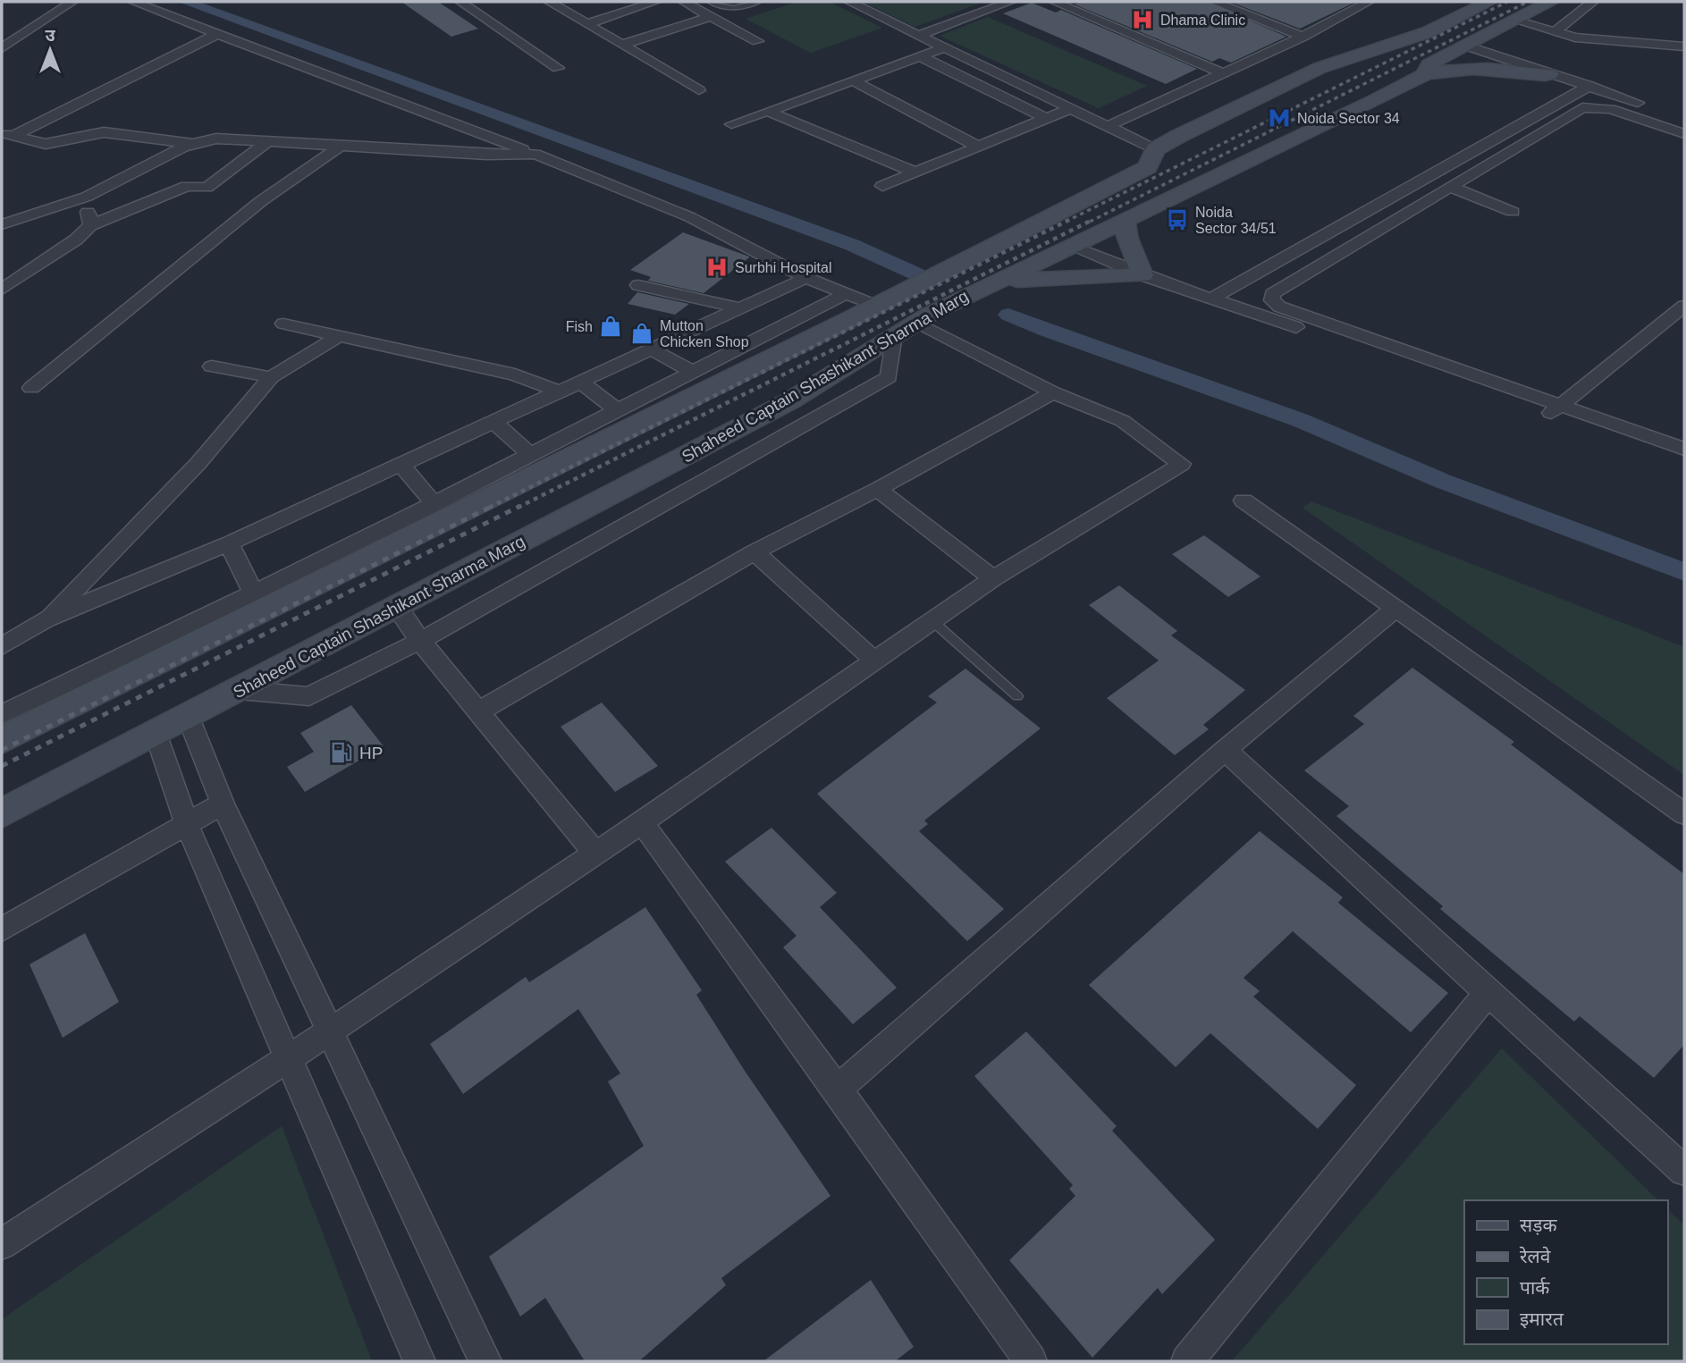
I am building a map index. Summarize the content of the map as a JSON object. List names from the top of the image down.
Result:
{
  "streets": {
    "main road": ["Shaheed Captain Shashikant Sharma Marg"]
  },
  "places": {
    "hospital": ["Dhama Clinic", "Surbhi Hospital"],
    "metro station": ["Noida Sector 34"],
    "bus stop": ["Noida Sector 34/51"],
    "shop": ["Fish", "Mutton Chicken Shop"],
    "fuel station": ["HP"]
  },
  "legend": [
    "सड़क",
    "रेलवे",
    "पार्क",
    "इमारत"
  ],
  "north": "top"
}
